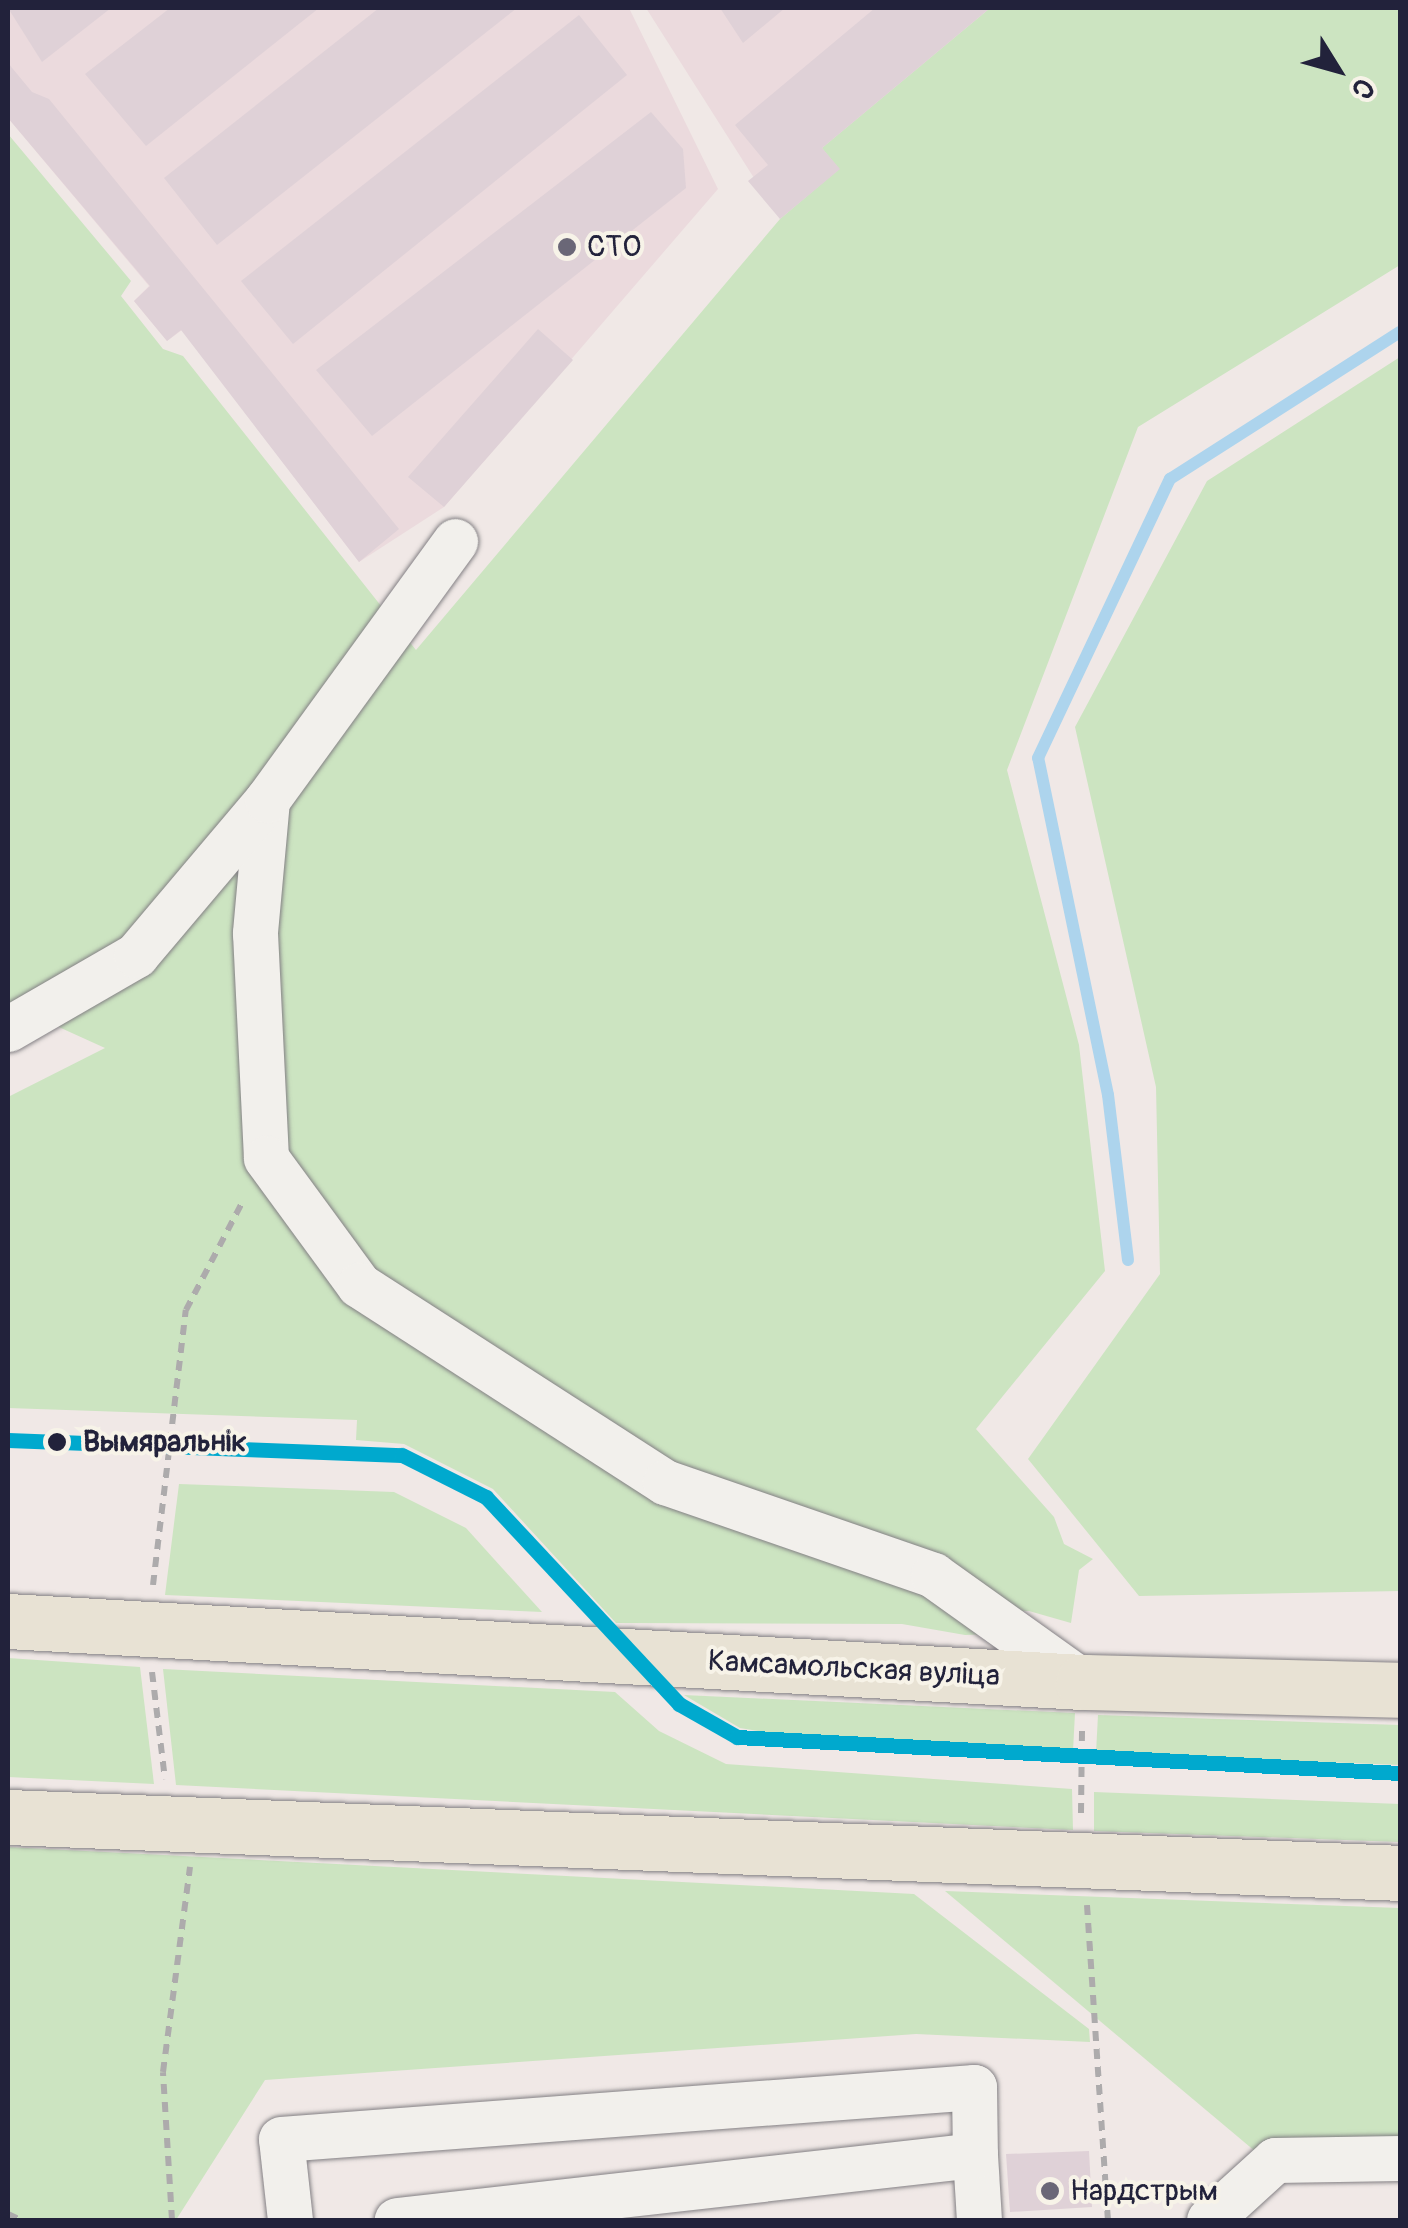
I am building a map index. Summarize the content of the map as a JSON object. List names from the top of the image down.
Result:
{
  "streets": {
    "main road": ["Камсамольская вуліца"]
  },
  "places": ["СТО", "Вымяральнік", "Нардстрым"],
  "north": "bottom right"
}
